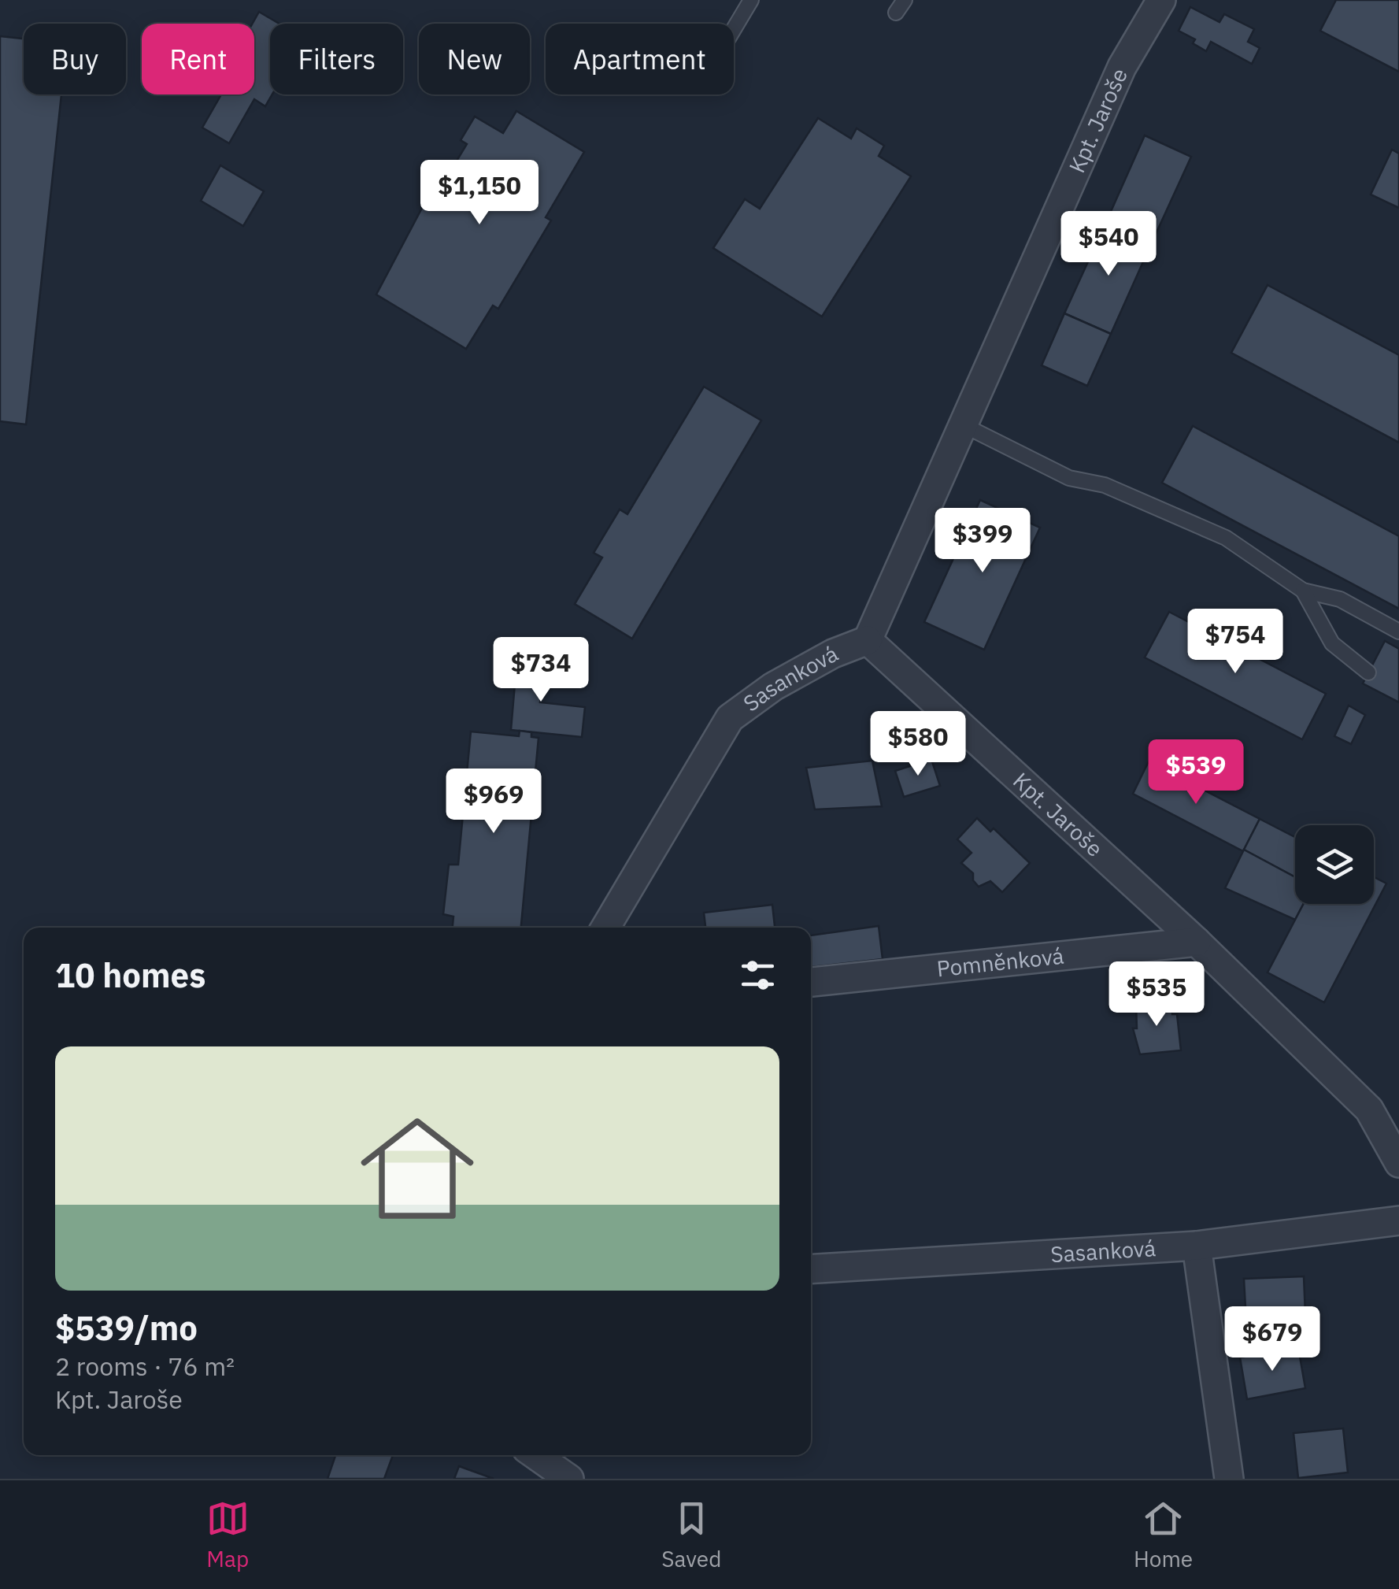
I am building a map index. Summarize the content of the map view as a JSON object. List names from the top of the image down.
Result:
{
  "streets": {
    "street": ["Kpt. Jaroše", "Sasanková", "Pomněnková"]
  },
  "crossings": [
    ["Kpt. Jaroše", "Sasanková"],
    ["Kpt. Jaroše", "Pomněnková"]
  ],
  "page": {
    "chip": [
      "Buy",
      "Rent",
      "Filters",
      "New",
      "Apartment"
    ],
    "price": [
      "$1,150",
      "$540",
      "$399",
      "$754",
      "$734",
      "$580",
      "$539",
      "$969",
      "$535",
      "$679"
    ],
    "heading": "10 homes",
    "list": [
      {
        "name": "$539/mo",
        "note": "2 rooms · 76 m² · Kpt. Jaroše"
      }
    ],
    "tabs": ["Map", "Saved", "Home"]
  }
}
